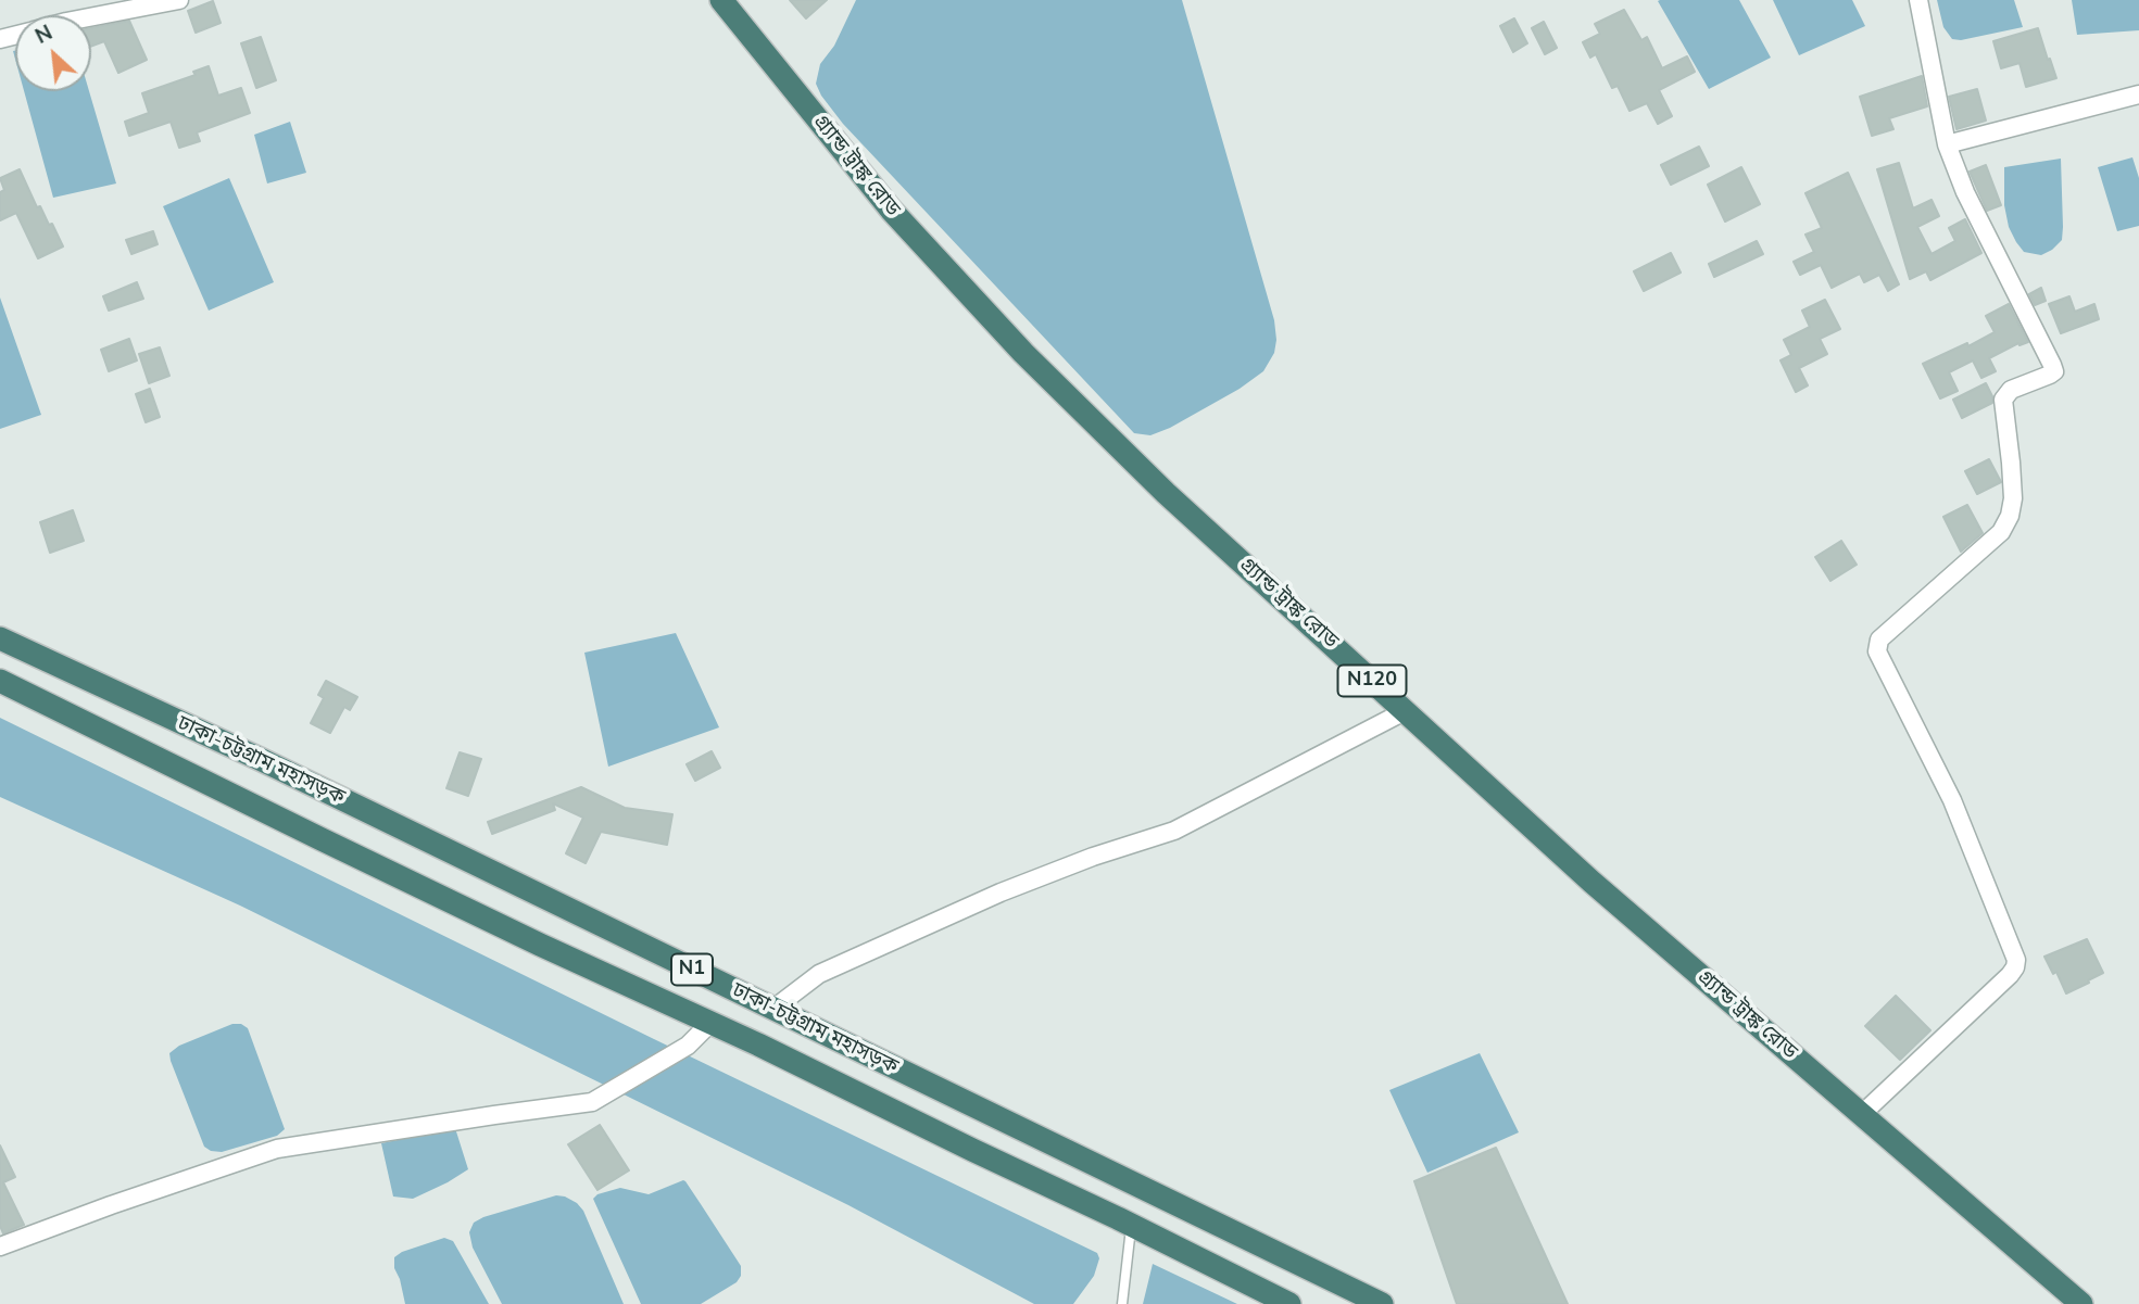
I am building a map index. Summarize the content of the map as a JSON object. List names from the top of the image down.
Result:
{
  "streets": {
    "highway": [
      "গ্র্যান্ড ট্রাঙ্ক রোড",
      "N120",
      "ঢাকা-চট্টগ্রাম মহাসড়ক",
      "N1"
    ]
  },
  "north": "top left"
}
